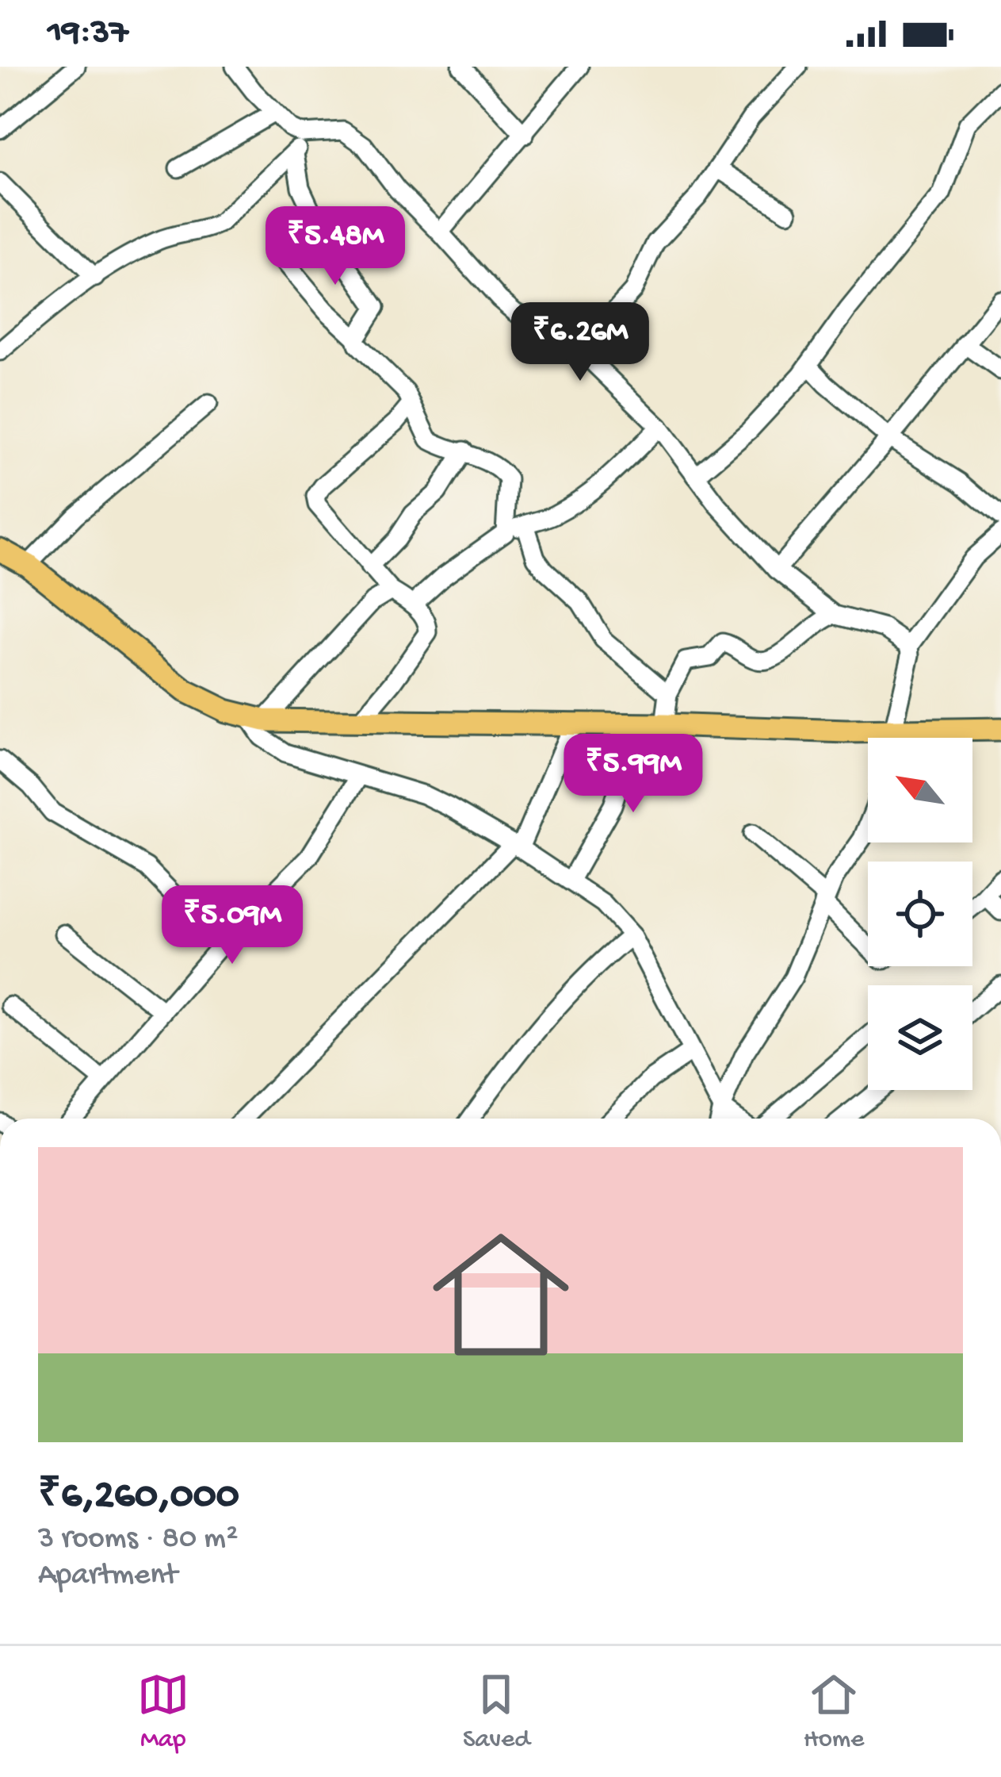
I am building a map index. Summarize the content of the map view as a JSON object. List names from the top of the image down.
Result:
{
  "north": "top left",
  "page": {
    "status": "19:37",
    "price": [
      "₹5.48M",
      "₹6.26M",
      "₹5.99M",
      "₹5.09M"
    ],
    "list": [
      {
        "name": "₹6,260,000",
        "note": "3 rooms · 80 m² · Apartment"
      }
    ],
    "tabs": ["Map", "Saved", "Home"]
  }
}
